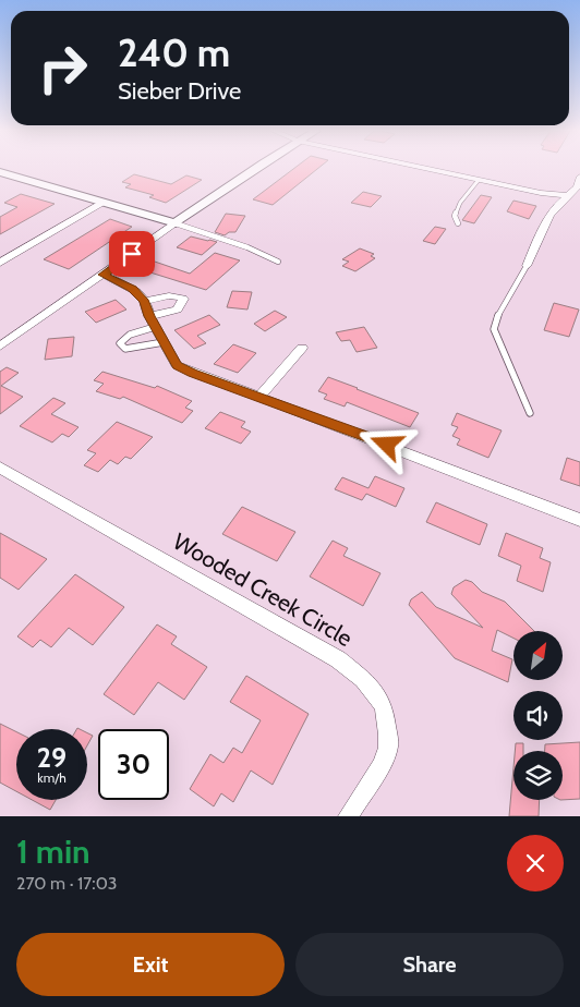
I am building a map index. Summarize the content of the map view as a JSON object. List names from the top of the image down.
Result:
{
  "streets": {
    "street": ["Wooded Creek Circle"]
  },
  "north": "top right",
  "page": {
    "turn": ["240 m", "Sieber Drive"],
    "speed": "29 km/h",
    "limit": "30",
    "heading": ["1 min", "270 m · 17:03"],
    "buttons": ["Exit", "Share"]
  }
}
